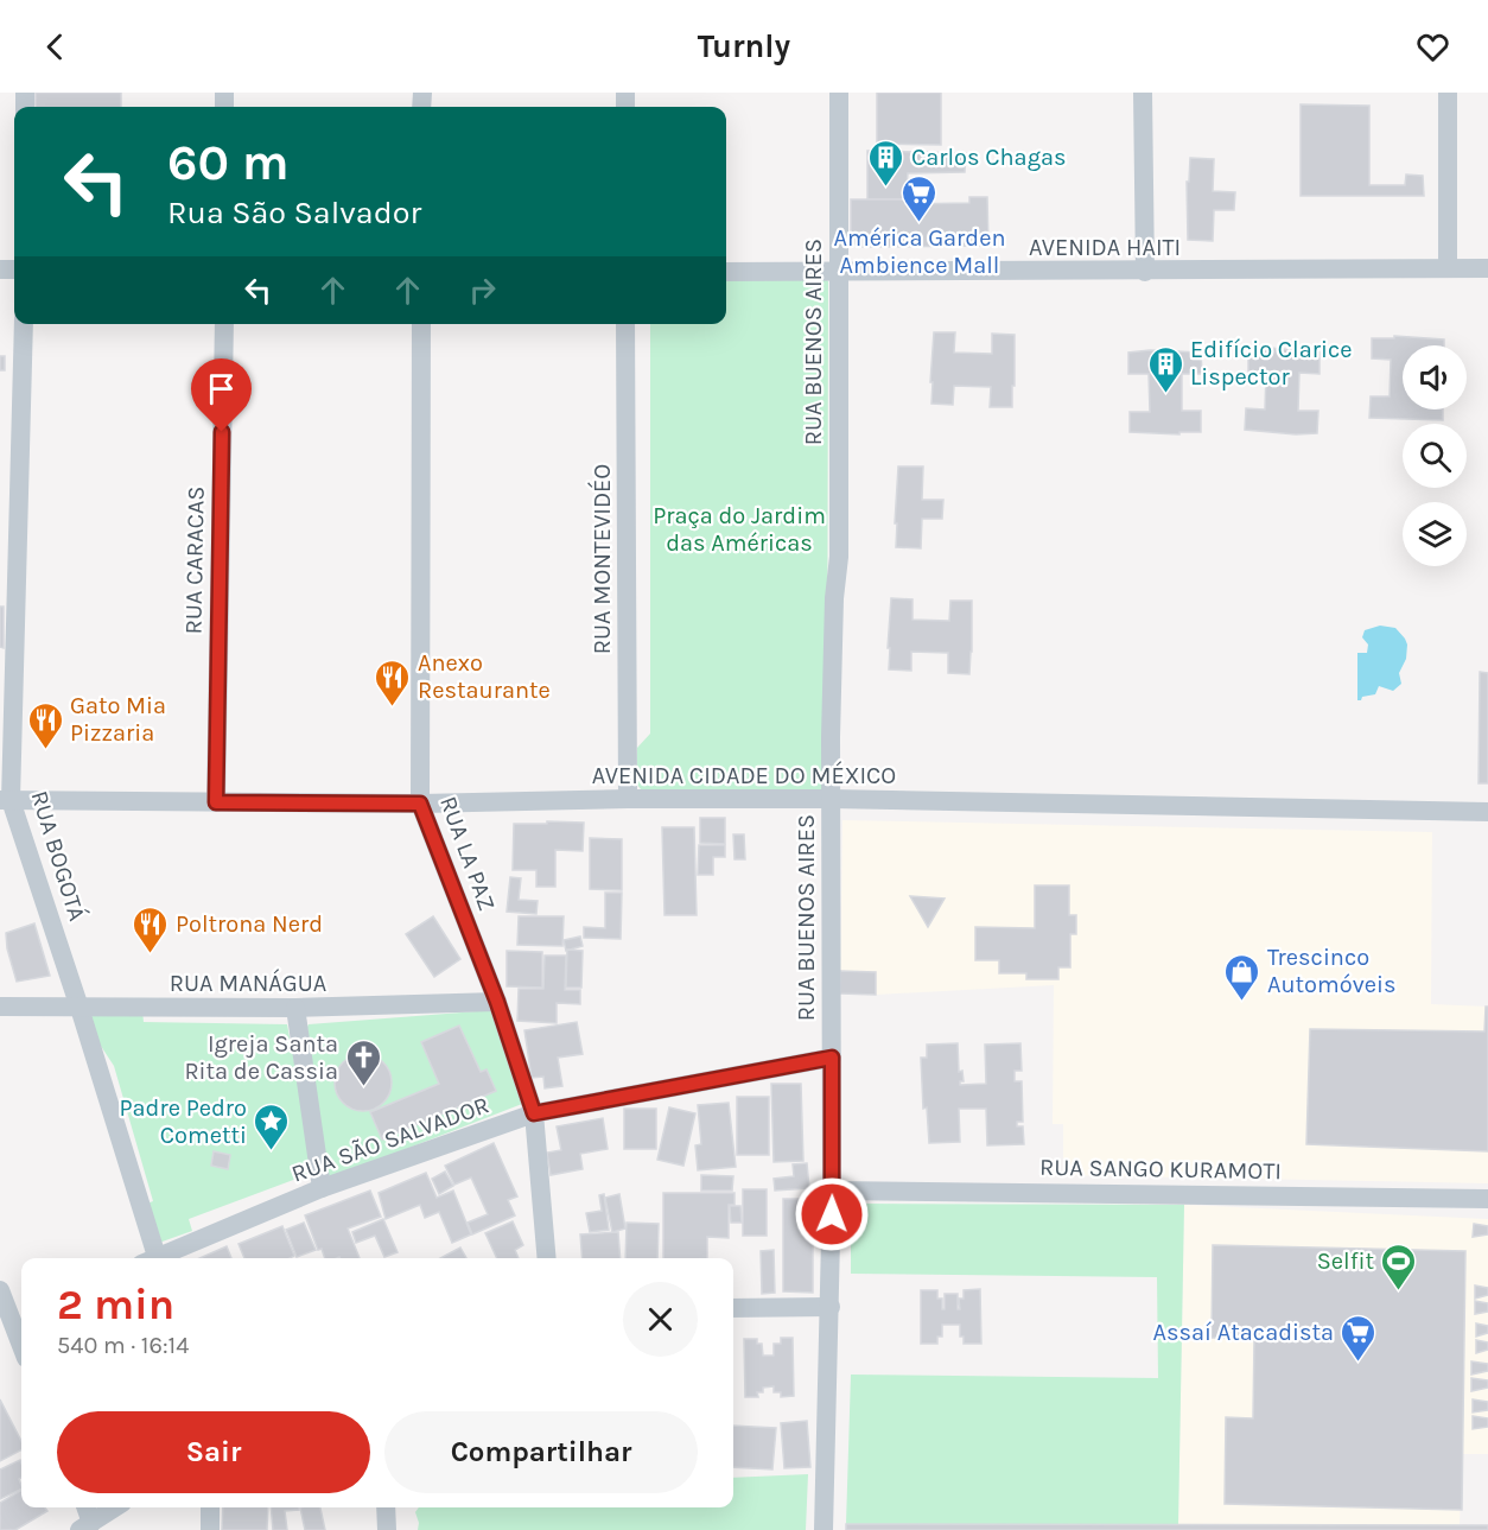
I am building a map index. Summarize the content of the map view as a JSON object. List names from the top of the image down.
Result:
{
  "streets": {
    "street": [
      "AVENIDA HAITI",
      "RUA BUENOS AIRES",
      "RUA MONTEVIDÉO",
      "RUA CARACAS",
      "AVENIDA CIDADE DO MÉXICO",
      "RUA LA PAZ",
      "RUA BOGOTÁ",
      "RUA MANÁGUA",
      "RUA SÃO SALVADOR",
      "RUA SANGO KURAMOTI"
    ]
  },
  "crossings": [
    ["AVENIDA HAITI", "RUA BUENOS AIRES"],
    ["RUA BUENOS AIRES", "AVENIDA CIDADE DO MÉXICO"],
    ["RUA BUENOS AIRES", "RUA SÃO SALVADOR"],
    ["RUA BUENOS AIRES", "RUA SANGO KURAMOTI"],
    ["RUA MONTEVIDÉO", "AVENIDA CIDADE DO MÉXICO"],
    ["RUA CARACAS", "AVENIDA CIDADE DO MÉXICO"],
    ["AVENIDA CIDADE DO MÉXICO", "RUA LA PAZ"],
    ["AVENIDA CIDADE DO MÉXICO", "RUA BOGOTÁ"],
    ["RUA LA PAZ", "RUA MANÁGUA"],
    ["RUA LA PAZ", "RUA SÃO SALVADOR"],
    ["RUA BOGOTÁ", "RUA MANÁGUA"]
  ],
  "parks": ["Praça do Jardim das Américas"],
  "places": {
    "building": ["Carlos Chagas", "Edifício Clarice Lispector"],
    "supermarket": ["América Garden Ambience Mall", "Assaí Atacadista"],
    "restaurant": ["Anexo Restaurante", "Gato Mia Pizzaria", "Poltrona Nerd"],
    "shop": ["Trescinco Automóveis"],
    "church": ["Igreja Santa Rita de Cassia"],
    "place": ["Padre Pedro Cometti"],
    "sports": ["Selfit"]
  },
  "page": {
    "header": "Turnly",
    "turn": ["60 m", "Rua São Salvador"],
    "heading": ["2 min", "540 m · 16:14"],
    "buttons": ["Sair", "Compartilhar"]
  }
}
